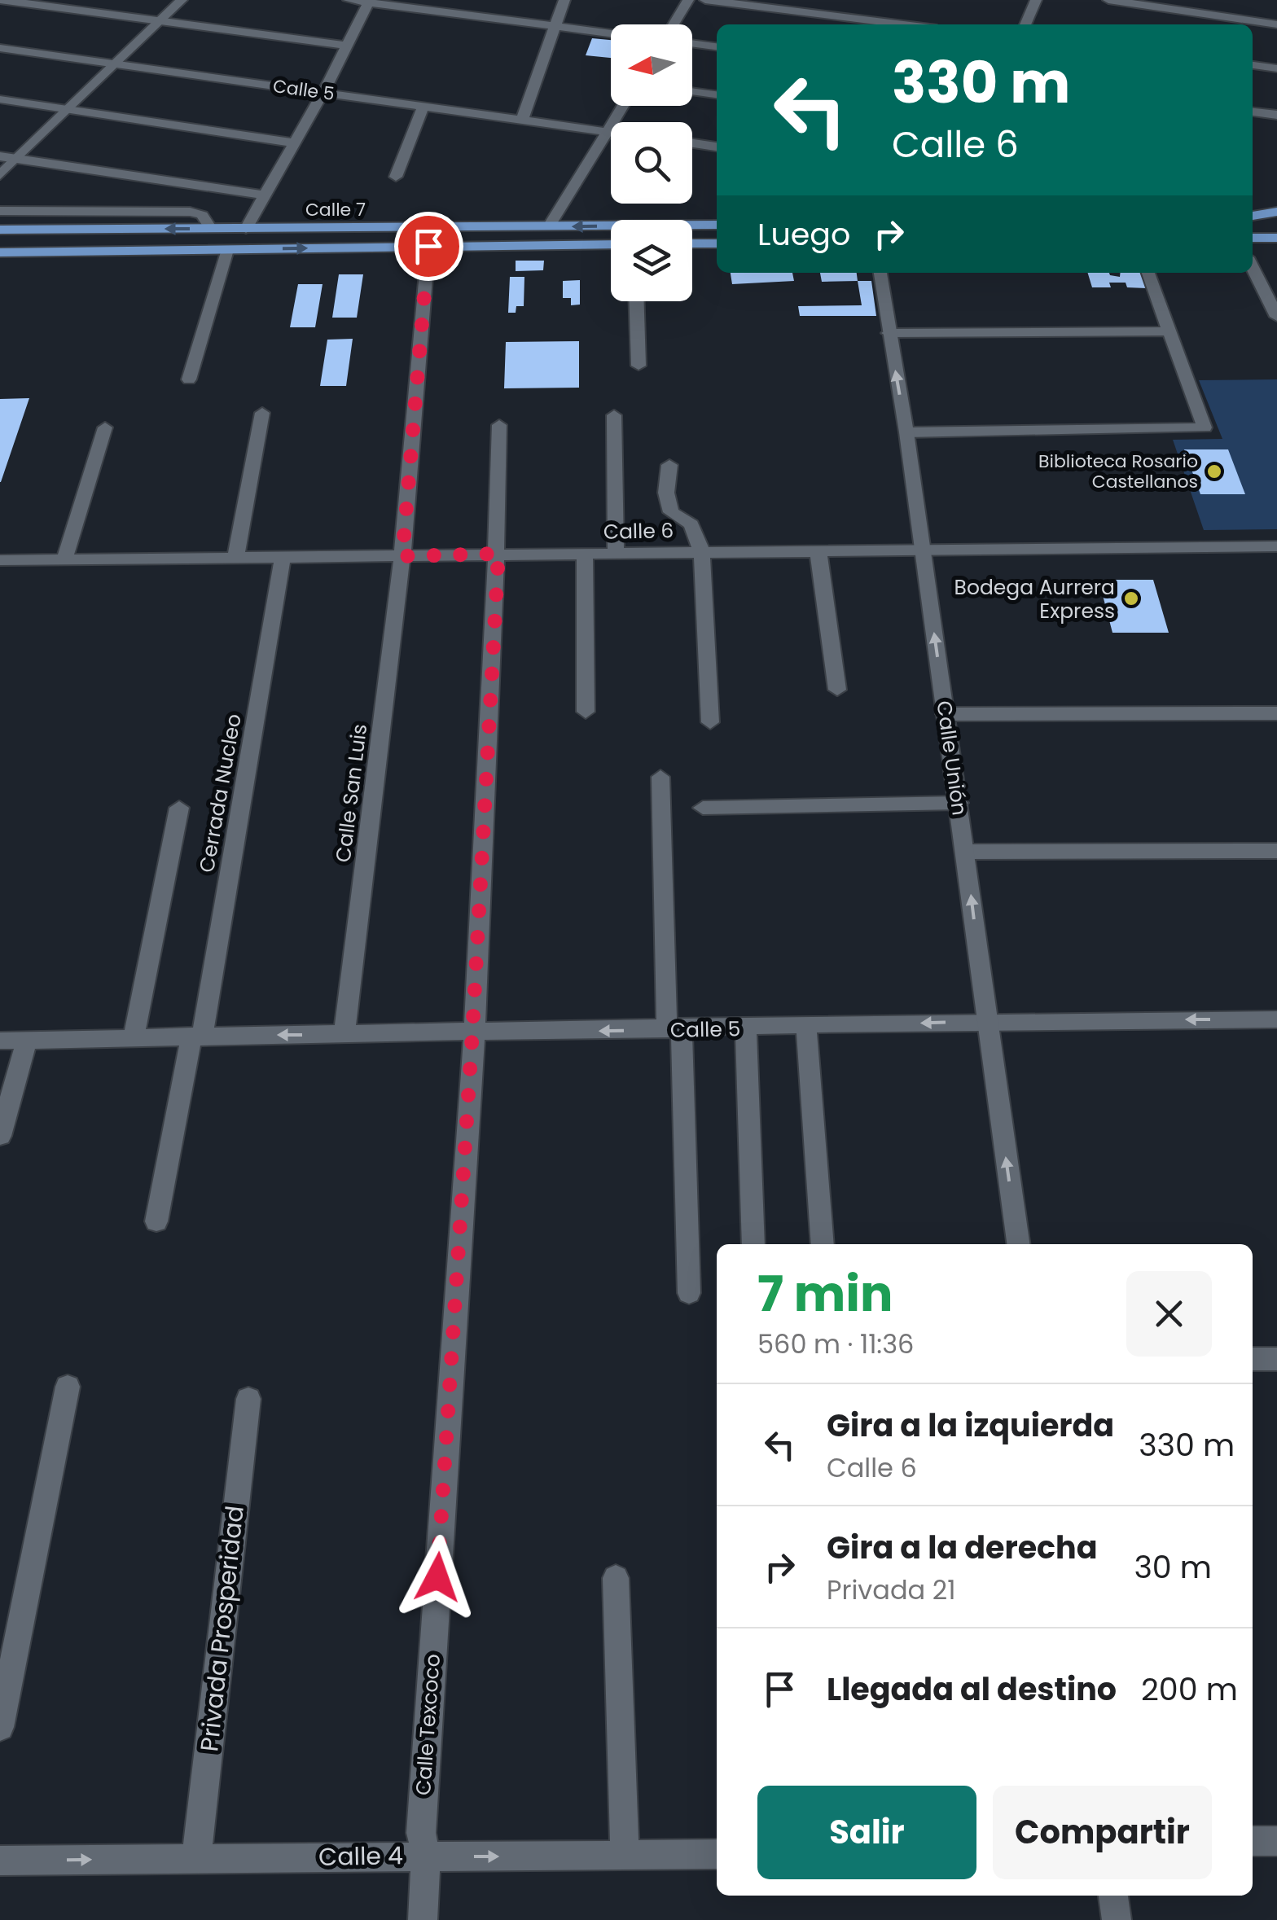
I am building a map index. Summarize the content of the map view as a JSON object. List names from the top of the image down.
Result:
{
  "streets": {
    "main road": ["Calle 7"],
    "street": [
      "Calle 5",
      "Calle 6",
      "Calle Unión",
      "Cerrada Nucleo",
      "Calle San Luis",
      "Privada Prosperidad",
      "Calle Texcoco",
      "Calle 4"
    ]
  },
  "crossings": [
    ["Calle 5", "Calle Unión"],
    ["Calle 5", "Cerrada Nucleo"],
    ["Calle 5", "Calle San Luis"],
    ["Calle 5", "Calle Texcoco"],
    ["Calle 7", "Calle San Luis"],
    ["Calle 6", "Calle Unión"],
    ["Calle 6", "Cerrada Nucleo"],
    ["Calle 6", "Calle San Luis"],
    ["Calle 6", "Calle Texcoco"],
    ["Privada Prosperidad", "Calle 4"],
    ["Calle Texcoco", "Calle 4"]
  ],
  "one_way": ["Calle Unión", "Calle 4"],
  "places": ["Biblioteca Rosario Castellanos", "Bodega Aurrera Express"],
  "north": "left",
  "page": {
    "turn": ["330 m", "Calle 6"],
    "then": "Luego",
    "heading": ["7 min", "560 m · 11:36"],
    "list": [
      {
        "name": "Gira a la izquierda",
        "note": "Calle 6",
        "value": "330 m"
      },
      {
        "name": "Gira a la derecha",
        "note": "Privada 21",
        "value": "30 m"
      },
      {
        "name": "Llegada al destino",
        "value": "200 m"
      }
    ],
    "buttons": ["Salir", "Compartir"]
  }
}
